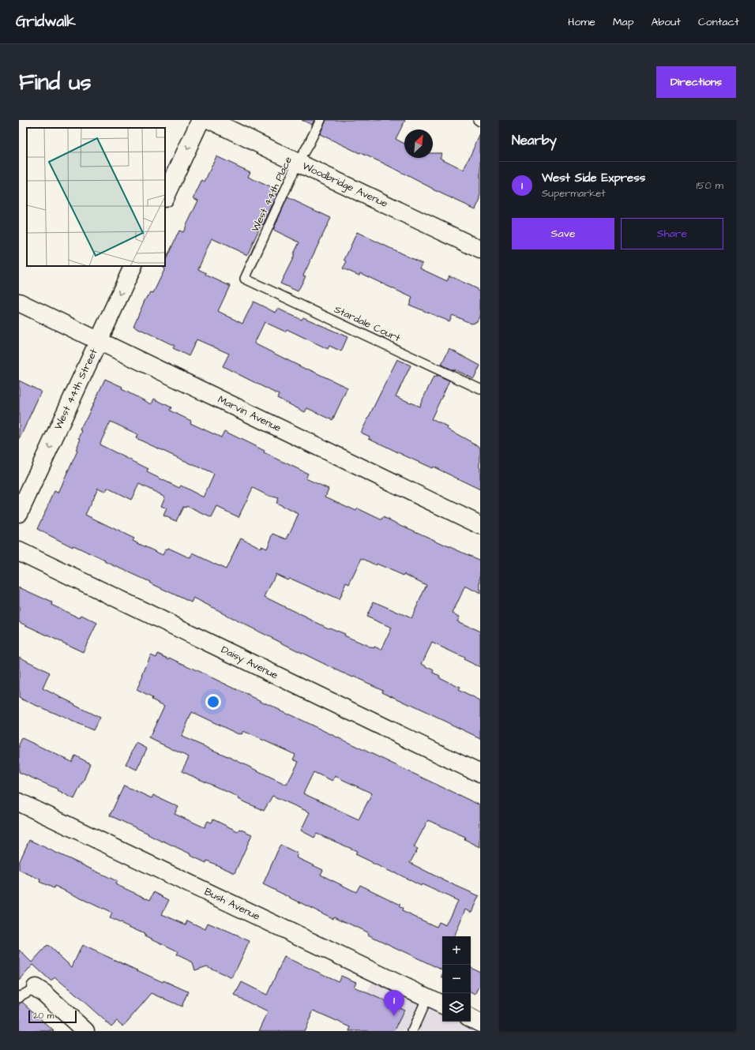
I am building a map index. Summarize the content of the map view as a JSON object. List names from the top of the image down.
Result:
{
  "streets": {
    "street": [
      "Woodbridge Avenue",
      "West 44th Street",
      "Marvin Avenue",
      "Daisy Avenue",
      "Bush Avenue"
    ],
    "lane": ["West 44th Place", "Stardale Court"]
  },
  "crossings": [
    ["Woodbridge Avenue", "West 44th Place"],
    ["West 44th Place", "Stardale Court"],
    ["West 44th Street", "Marvin Avenue"]
  ],
  "one_way": ["West 44th Street"],
  "scale_bar": "20 m",
  "north": "top right",
  "page": {
    "header": "Gridwalk",
    "nav": [
      "Home",
      "Map",
      "About",
      "Contact"
    ],
    "buttons": [
      "Directions",
      ["Save", "Share"]
    ],
    "title": "Find us",
    "heading": "Nearby",
    "list": [
      {
        "mark": "1",
        "name": "West Side Express",
        "note": "Supermarket",
        "value": "150 m"
      }
    ],
    "map_buttons": ["+", "−"],
    "pins": "1",
    "scale": "20 m"
  }
}
